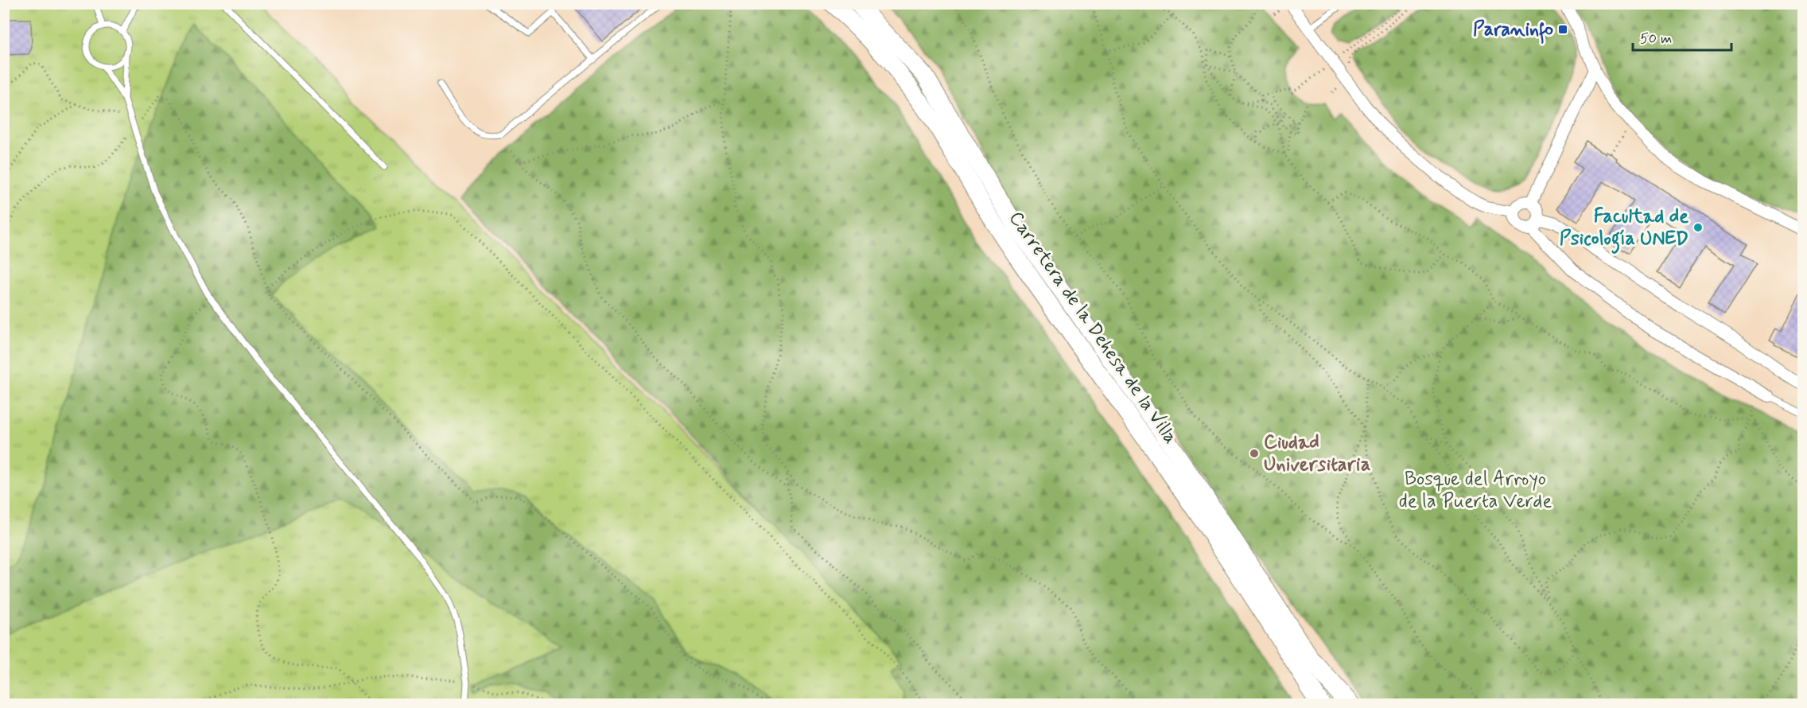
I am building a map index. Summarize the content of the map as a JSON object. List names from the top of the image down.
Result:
{
  "streets": {
    "main road": ["Carretera de la Dehesa de la Villa"]
  },
  "parks": ["Bosque del Arroyo de la Puerta Verde"],
  "places": {
    "transit": ["Paraninfo"],
    "other": ["Facultad de Psicología UNED", "Ciudad Universitaria"]
  },
  "scale_bar": "50 m"
}
